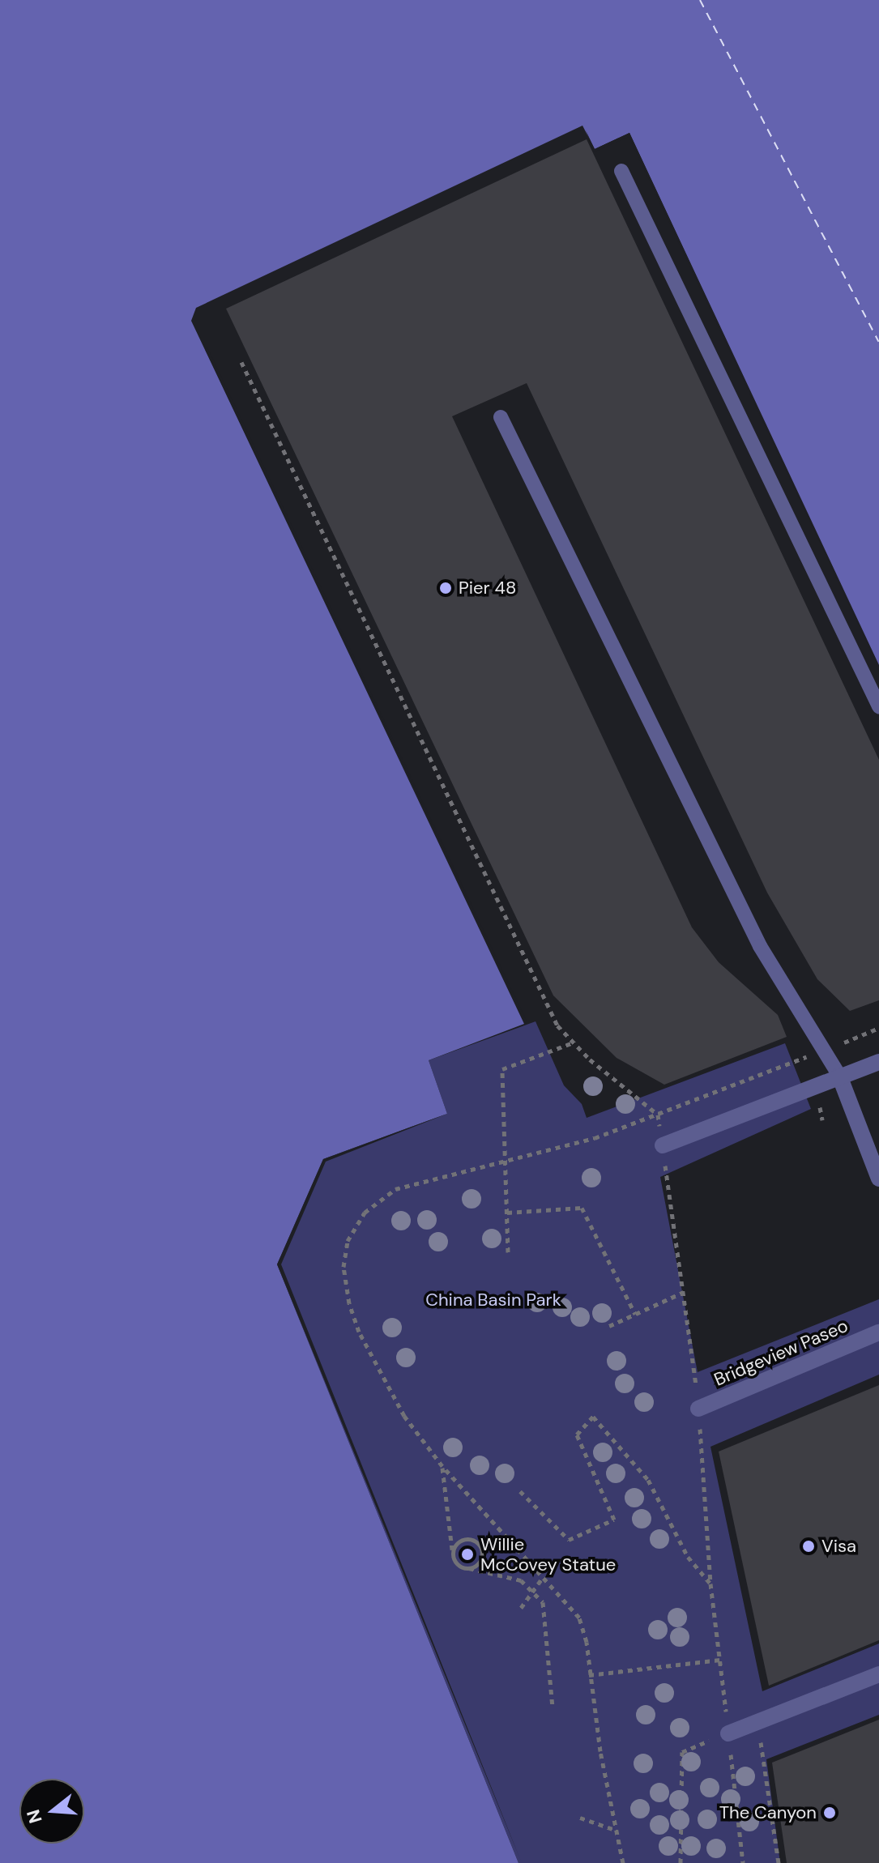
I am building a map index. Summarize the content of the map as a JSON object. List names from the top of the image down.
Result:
{
  "streets": {
    "street": ["Bridgeview Paseo"]
  },
  "parks": ["China Basin Park"],
  "places": [
    "Pier 48",
    "Visa",
    "Willie McCovey Statue",
    "The Canyon"
  ],
  "north": "left"
}
